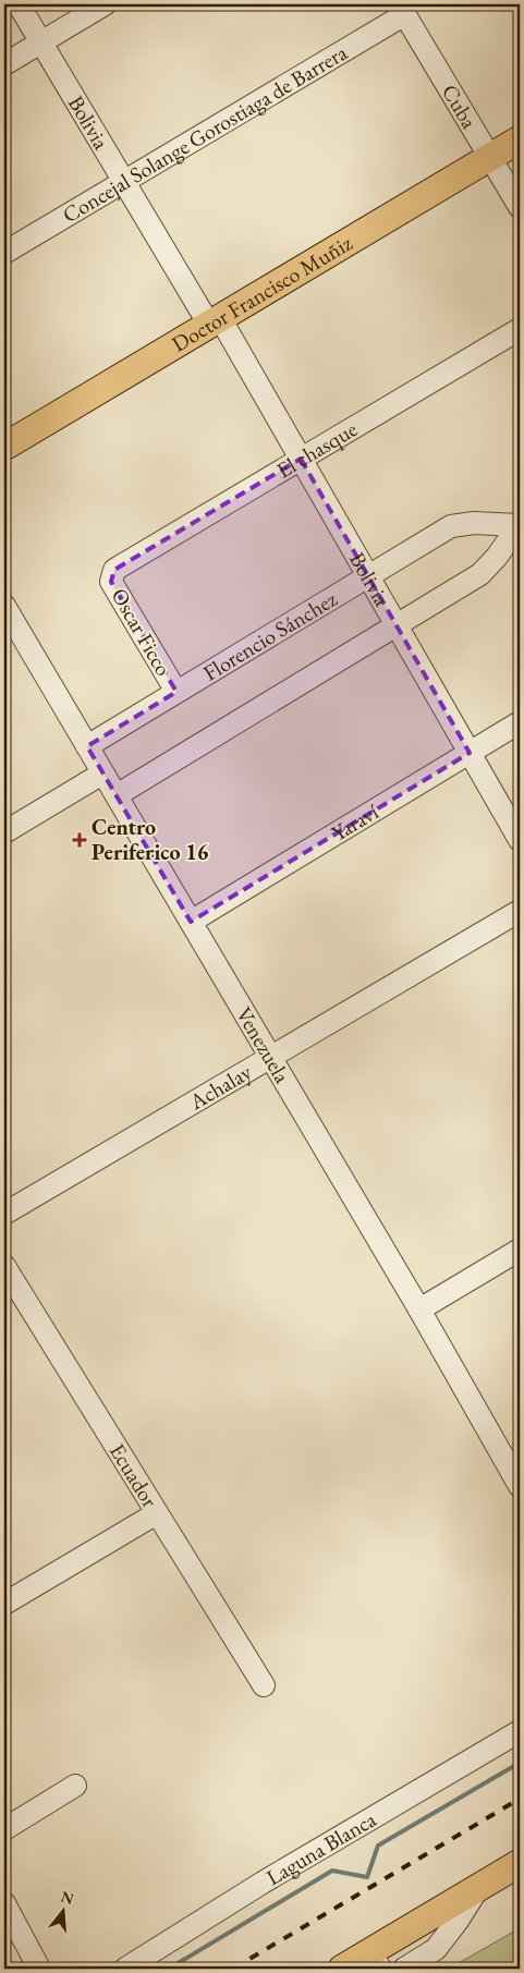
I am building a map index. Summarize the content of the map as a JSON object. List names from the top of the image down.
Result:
{
  "streets": {
    "main road": ["Doctor Francisco Muñiz"],
    "street": [
      "Cuba",
      "Bolivia",
      "Concejal Solange Gorostiaga de Barrera",
      "El chasque",
      "Oscar Ficco",
      "Florencio Sánchez",
      "Yaraví",
      "Venezuela",
      "Achalay",
      "Ecuador",
      "Laguna Blanca"
    ]
  },
  "crossings": [
    ["Cuba", "Concejal Solange Gorostiaga de Barrera"],
    ["Cuba", "Doctor Francisco Muñiz"],
    ["Bolivia", "Concejal Solange Gorostiaga de Barrera"],
    ["Bolivia", "Doctor Francisco Muñiz"],
    ["Bolivia", "El chasque"],
    ["Bolivia", "Florencio Sánchez"],
    ["Bolivia", "Yaraví"],
    ["El chasque", "Oscar Ficco"],
    ["Oscar Ficco", "Florencio Sánchez"],
    ["Florencio Sánchez", "Venezuela"],
    ["Yaraví", "Venezuela"],
    ["Venezuela", "Achalay"]
  ],
  "places": {
    "health": ["Centro Periferico 16"]
  },
  "north": "top"
}
